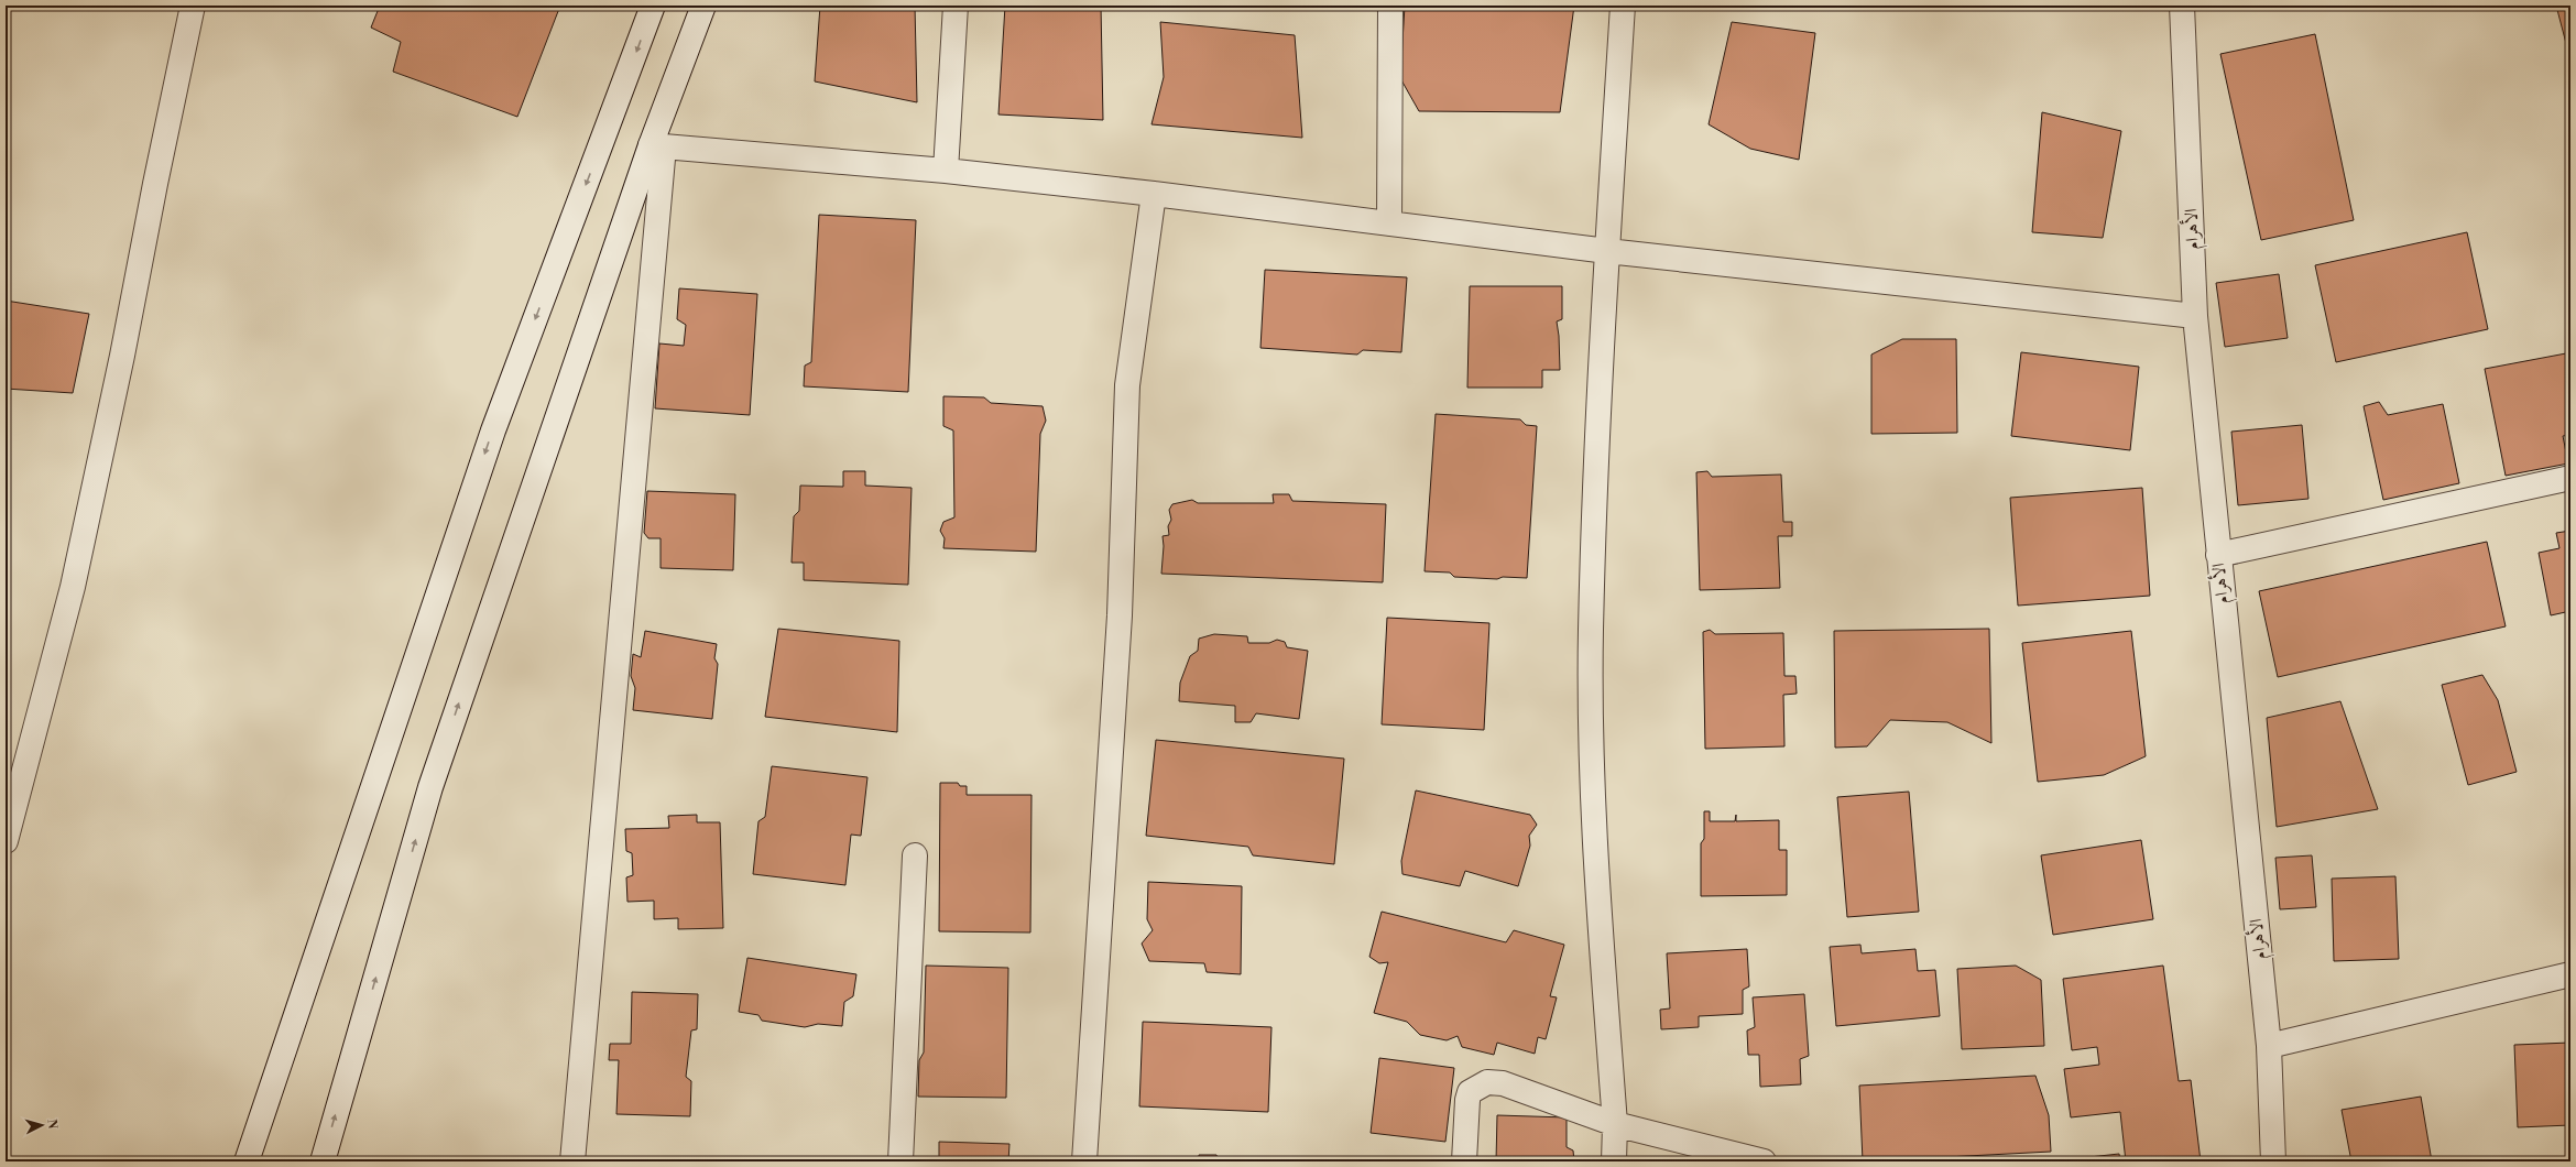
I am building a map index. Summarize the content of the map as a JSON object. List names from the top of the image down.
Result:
{
  "streets": {
    "street": ["الأهرام"]
  },
  "north": "right"
}
